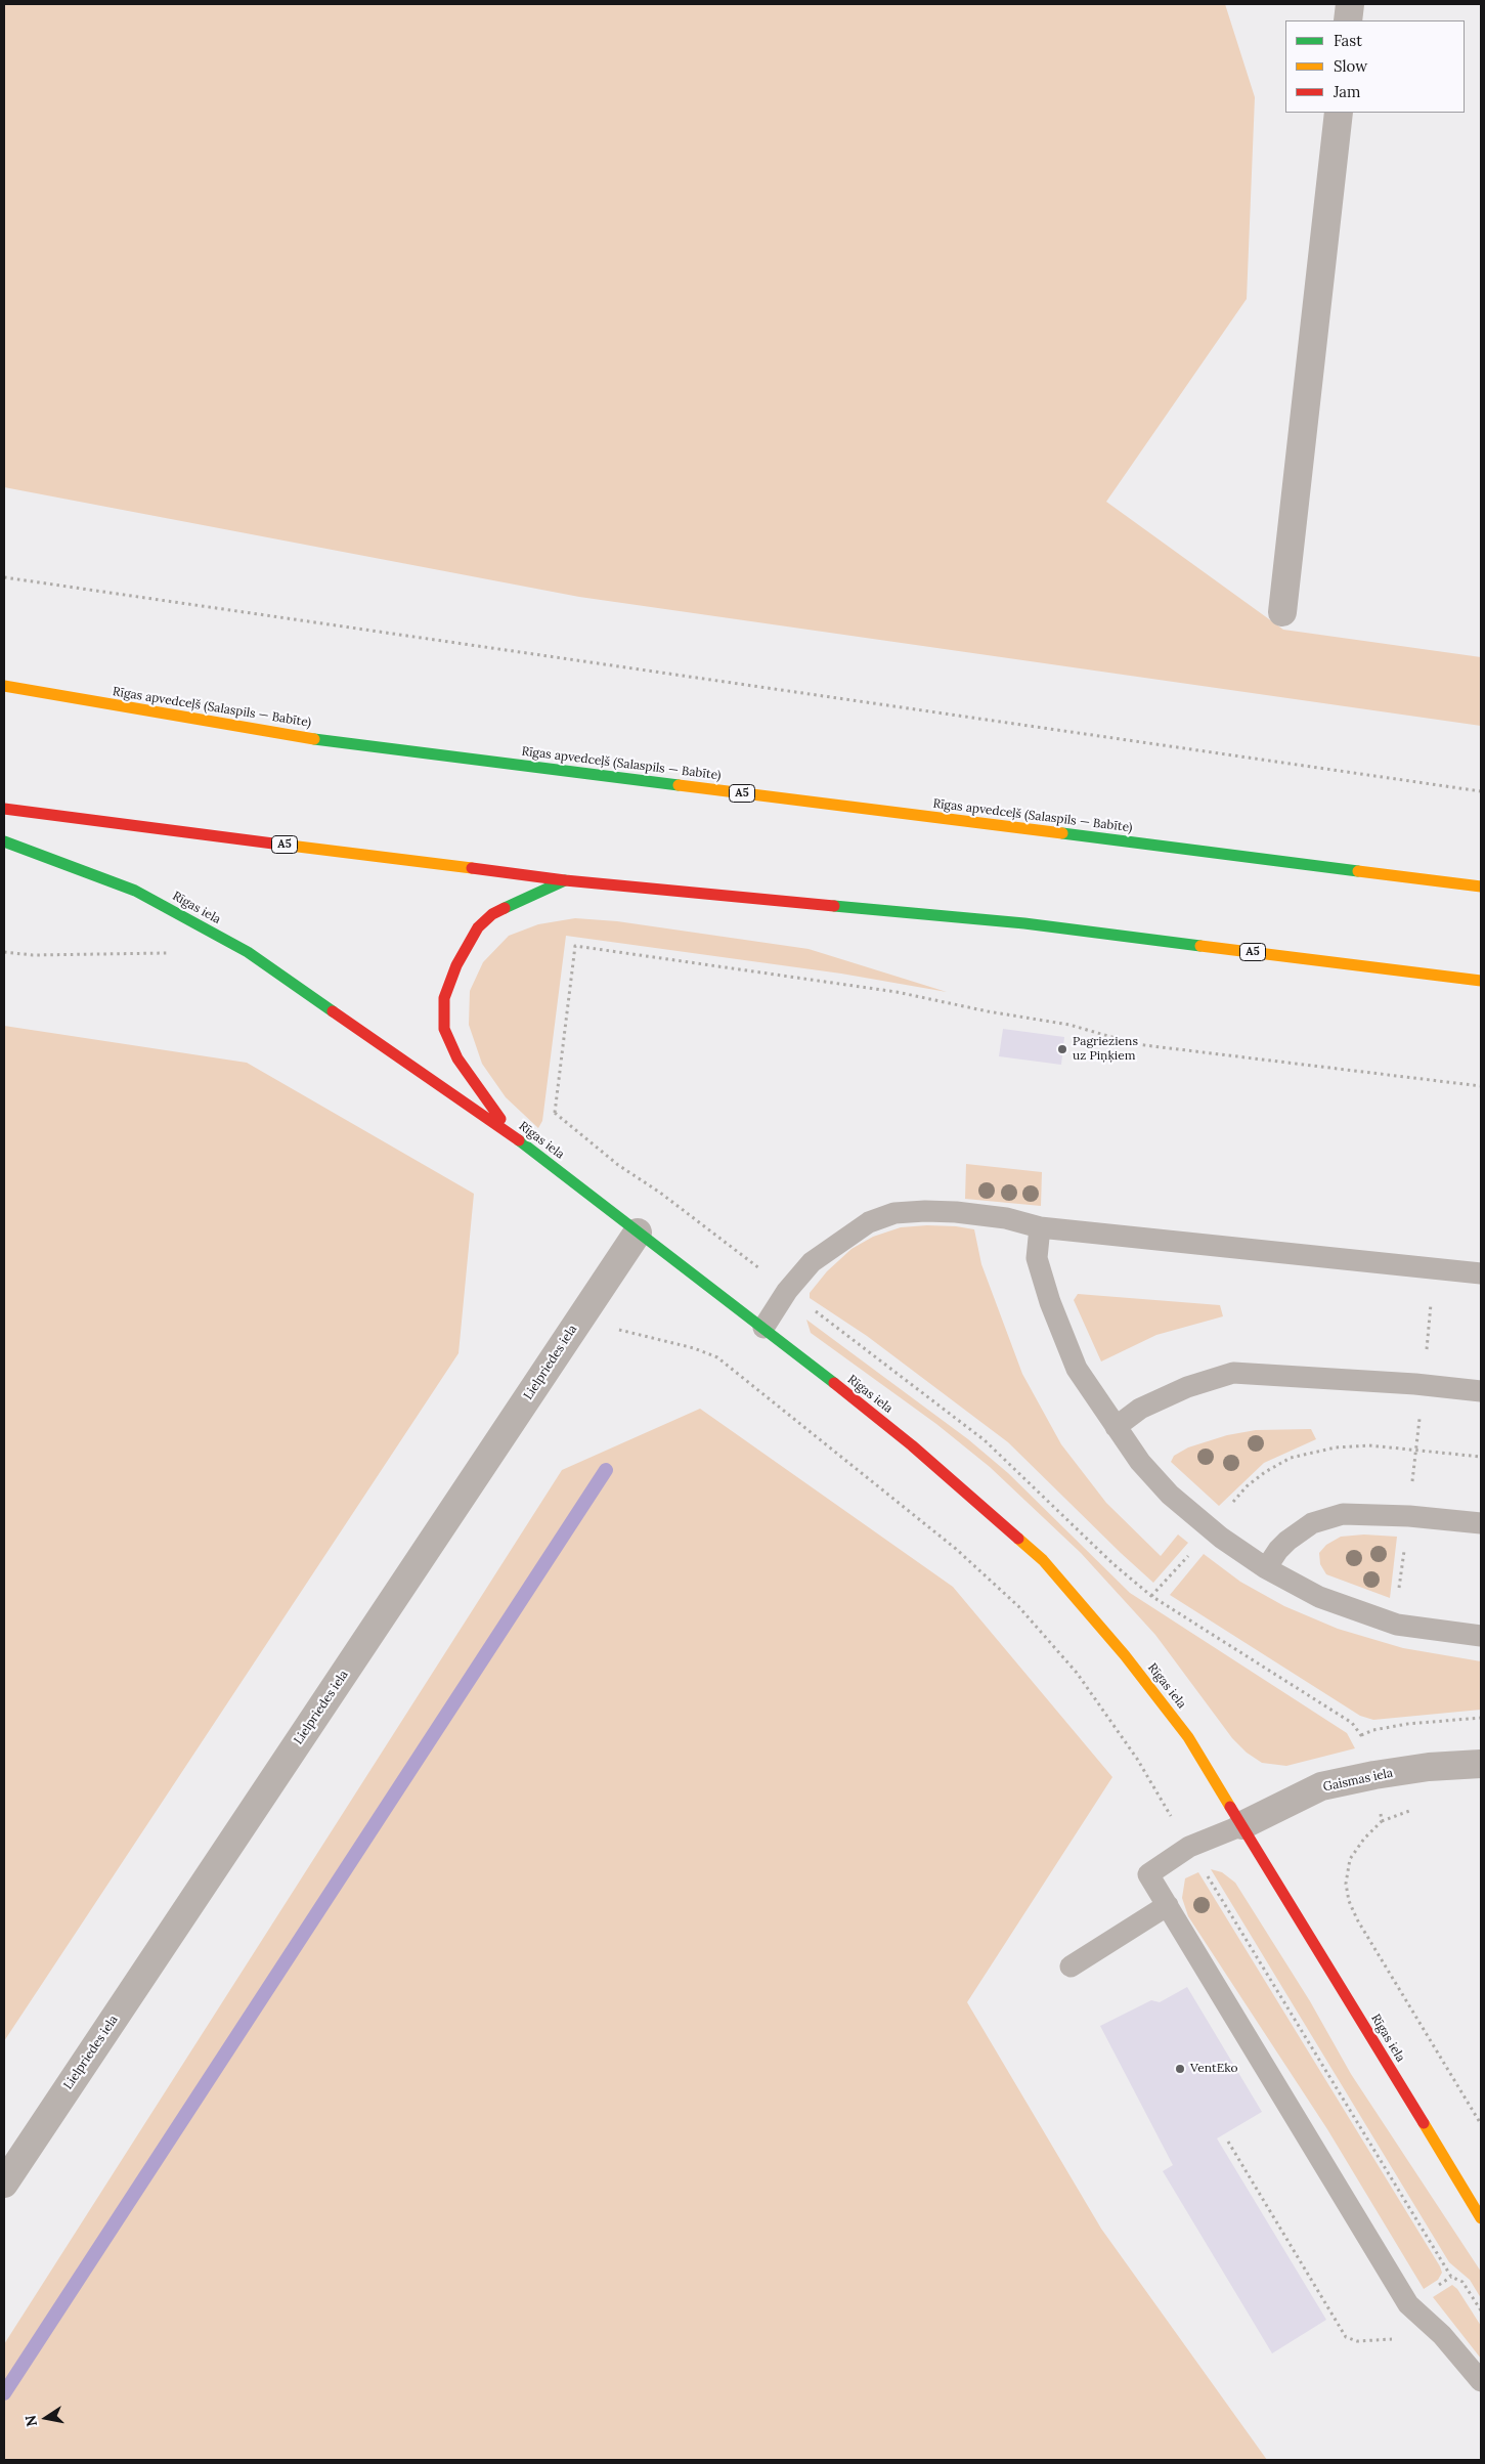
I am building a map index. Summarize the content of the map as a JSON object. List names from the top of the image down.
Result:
{
  "streets": {
    "main road": ["Rīgas apvedceļš (Salaspils — Babīte)", "A5", "Rīgas iela"],
    "street": ["Lielpriedes iela", "Gaismas iela"]
  },
  "crossings": [
    ["Rīgas iela", "Lielpriedes iela"],
    ["Rīgas iela", "Gaismas iela"]
  ],
  "places": ["Pagrieziens uz Piņķiem", "VentEko"],
  "legend": ["Fast", "Slow", "Jam"],
  "north": "left"
}
